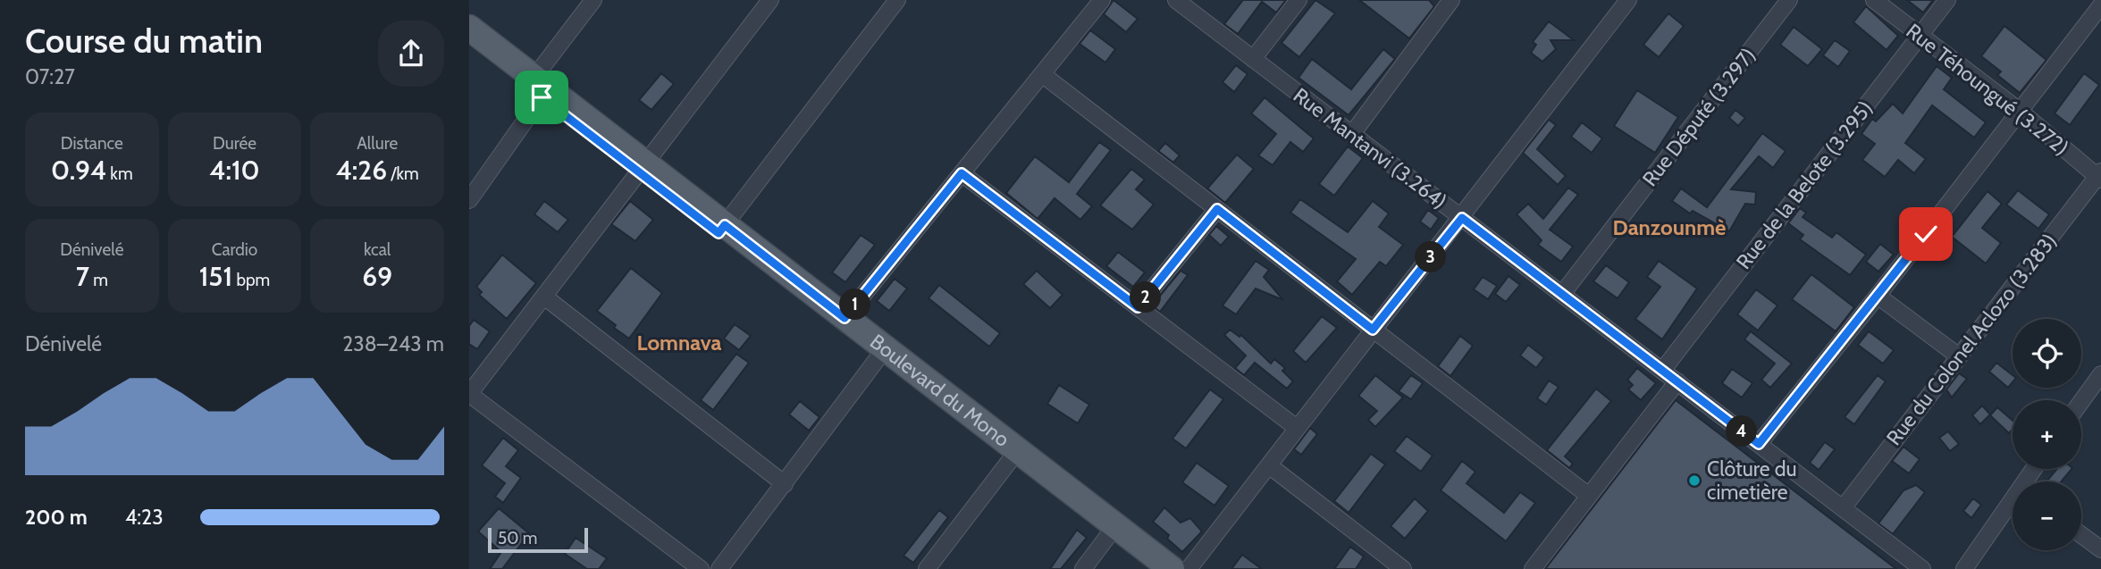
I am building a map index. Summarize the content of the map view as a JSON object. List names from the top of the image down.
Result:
{
  "streets": {
    "main road": ["Boulevard du Mono"],
    "street": [
      "Rue Téhoungué (3.272)",
      "Rue Député (3.297)",
      "Rue Mantanvi (3.264)",
      "Rue de la Belote (3.295)",
      "Rue du Colonel Aclozo (3.283)"
    ]
  },
  "crossings": [
    ["Rue Téhoungué (3.272)", "Rue de la Belote (3.295)"],
    ["Rue Téhoungué (3.272)", "Rue du Colonel Aclozo (3.283)"],
    ["Rue Député (3.297)", "Rue Mantanvi (3.264)"],
    ["Rue Mantanvi (3.264)", "Rue de la Belote (3.295)"],
    ["Rue Mantanvi (3.264)", "Rue du Colonel Aclozo (3.283)"]
  ],
  "districts": ["Danzounmè", "Lomnava"],
  "places": ["Clôture du cimetière"],
  "scale_bar": "50 m",
  "page": {
    "heading": ["Course du matin", "07:27"],
    "stats": [
      ["Distance", "0.94 km"],
      ["Durée", "4:10"],
      ["Allure", "4:26 /km"],
      ["Dénivelé", "7 m"],
      ["Cardio", "151 bpm"],
      ["kcal", "69"]
    ],
    "pins": [
      "3",
      "2",
      "1",
      "4"
    ],
    "chart": ["Dénivelé", "238–243 m"],
    "map_buttons": ["+", "−"],
    "list": [
      {
        "name": "200 m",
        "note": "4:23"
      }
    ],
    "scale": "50 m"
  }
}
